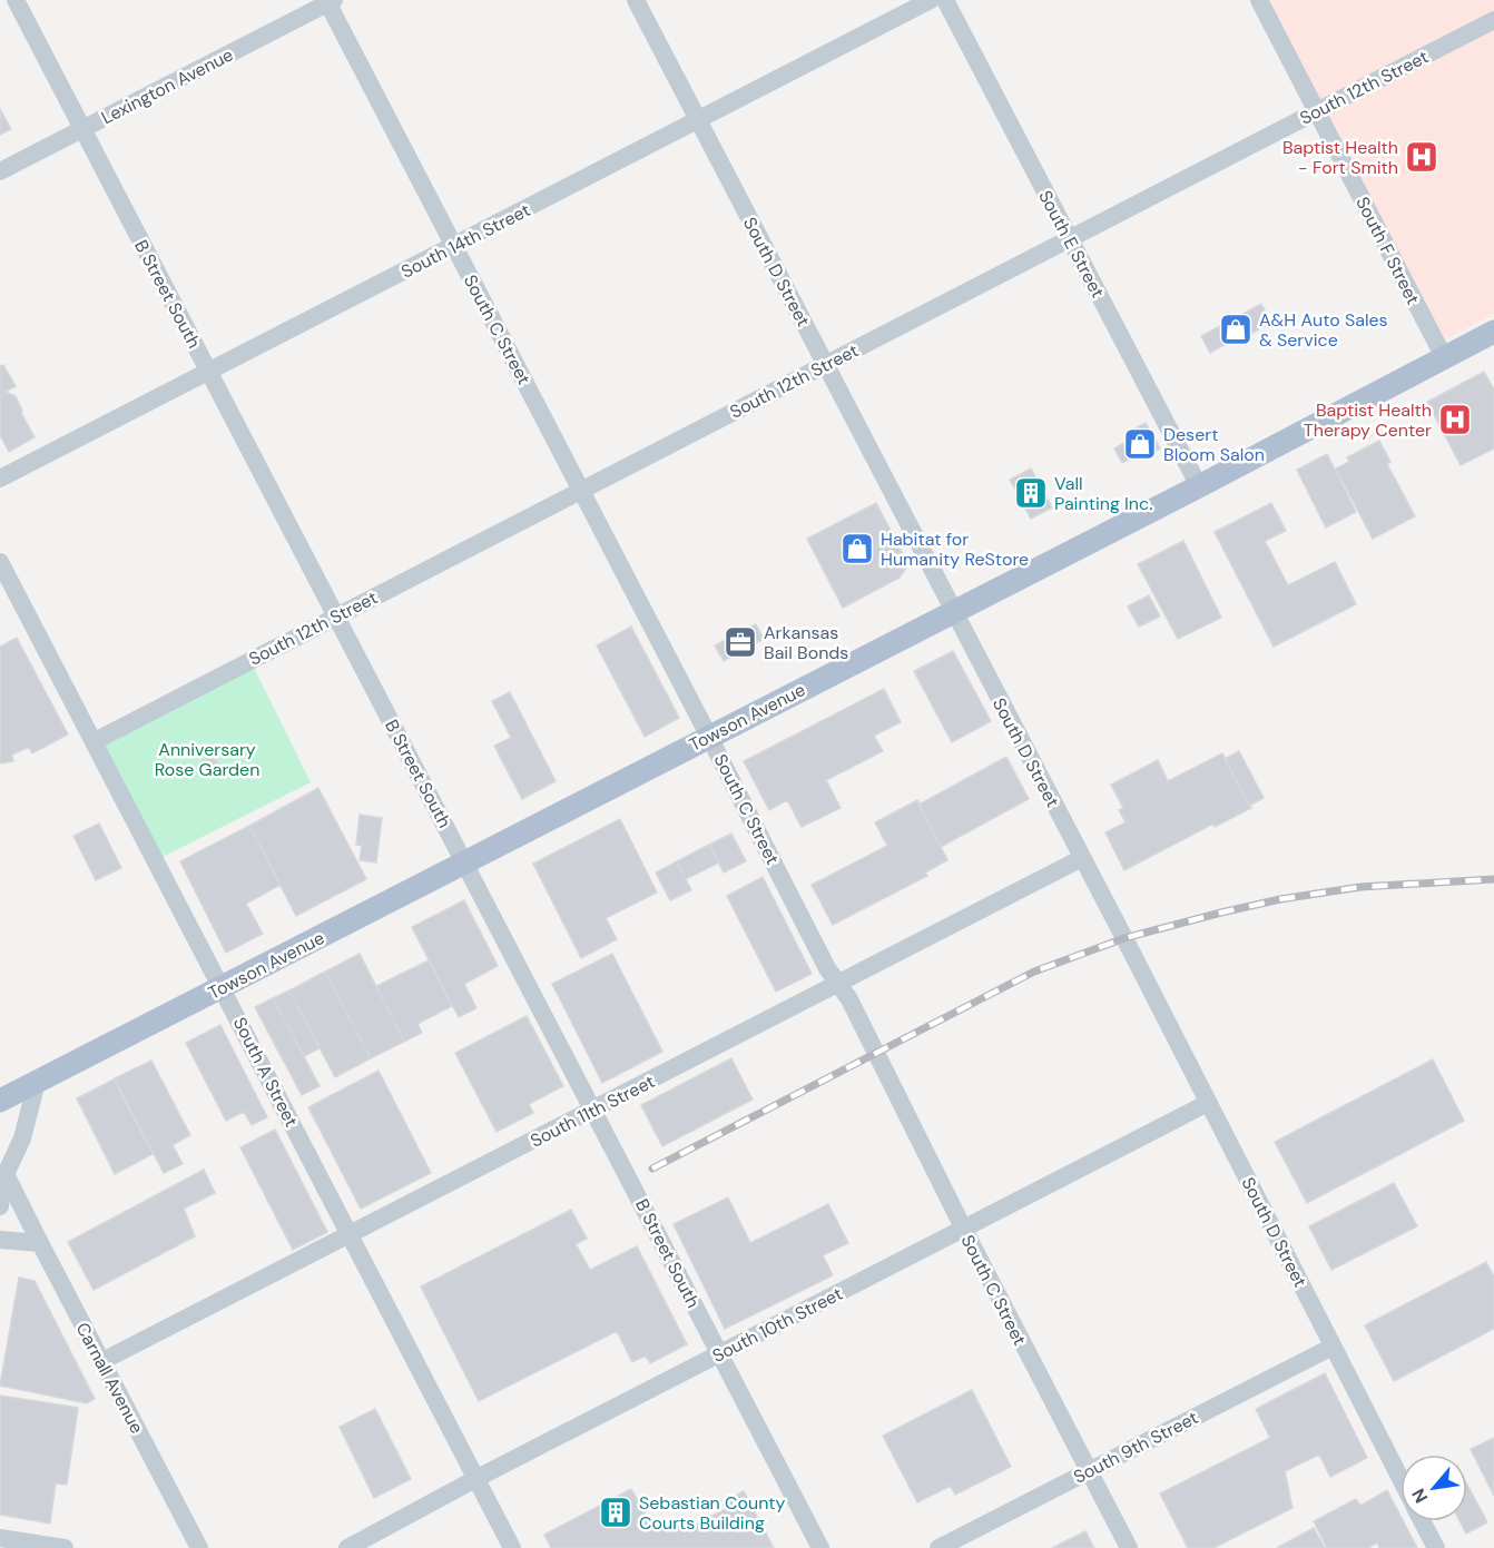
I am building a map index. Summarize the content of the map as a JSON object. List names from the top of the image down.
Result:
{
  "streets": {
    "main road": ["Towson Avenue"],
    "street": [
      "Lexington Avenue",
      "South 12th Street",
      "South 14th Street",
      "South E Street",
      "South F Street",
      "South D Street",
      "B Street South",
      "South C Street",
      "South A Street",
      "South 11th Street",
      "South 10th Street",
      "Carnall Avenue",
      "South 9th Street"
    ]
  },
  "crossings": [
    ["Lexington Avenue", "B Street South"],
    ["Lexington Avenue", "South C Street"],
    ["South 12th Street", "South E Street"],
    ["South 12th Street", "South F Street"],
    ["South 12th Street", "South D Street"],
    ["South 12th Street", "B Street South"],
    ["South 12th Street", "South C Street"],
    ["South 12th Street", "South A Street"],
    ["South 14th Street", "South D Street"],
    ["South 14th Street", "B Street South"],
    ["South 14th Street", "South C Street"],
    ["South E Street", "Towson Avenue"],
    ["South F Street", "Towson Avenue"],
    ["South D Street", "Towson Avenue"],
    ["South D Street", "South 11th Street"],
    ["South D Street", "South 10th Street"],
    ["South D Street", "South 9th Street"],
    ["B Street South", "Towson Avenue"],
    ["B Street South", "South 11th Street"],
    ["B Street South", "South 10th Street"],
    ["South C Street", "Towson Avenue"],
    ["South C Street", "South 11th Street"],
    ["South C Street", "South 10th Street"],
    ["South C Street", "South 9th Street"],
    ["Towson Avenue", "South A Street"],
    ["South A Street", "South 11th Street"],
    ["South A Street", "South 10th Street"],
    ["South 11th Street", "Carnall Avenue"]
  ],
  "parks": ["Anniversary Rose Garden"],
  "places": {
    "hospital": ["Baptist Health - Fort Smith", "Baptist Health Therapy Center"],
    "shop": ["A&H Auto Sales & Service", "Desert Bloom Salon", "Habitat for Humanity ReStore"],
    "building": ["Vall Painting Inc.", "Sebastian County Courts Building"],
    "office": ["Arkansas Bail Bonds"]
  },
  "north": "bottom left"
}
